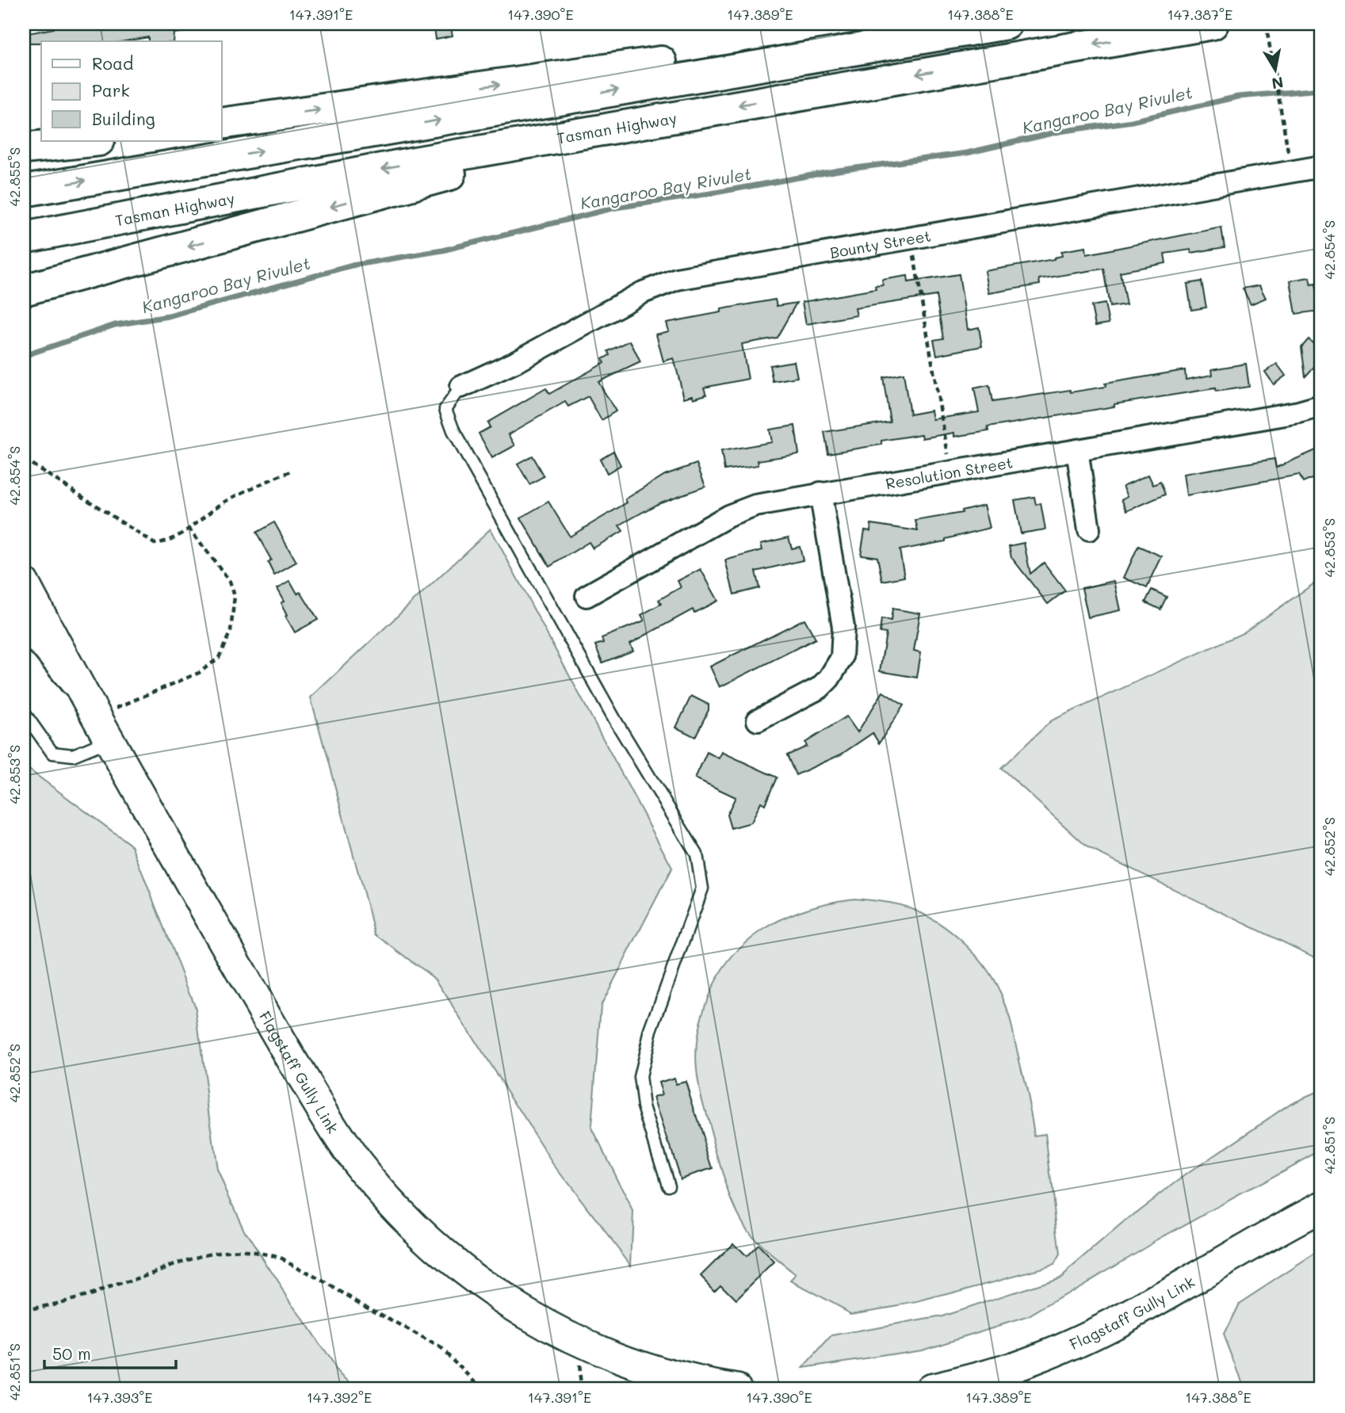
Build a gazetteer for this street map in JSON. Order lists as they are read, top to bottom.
{
  "streets": {
    "highway": ["Tasman Highway"],
    "street": ["Bounty Street", "Resolution Street", "Flagstaff Gully Link"]
  },
  "water": ["Kangaroo Bay Rivulet"],
  "legend": ["Road", "Park", "Building"],
  "scale_bar": "50 m",
  "north": "bottom",
  "coordinates": [
    "147.391°E",
    "147.390°E",
    "147.389°E",
    "147.388°E",
    "147.387°E",
    "42.855°S",
    "42.854°S",
    "42.853°S",
    "42.852°S",
    "42.851°S",
    "147.393°E",
    "147.392°E"
  ]
}
